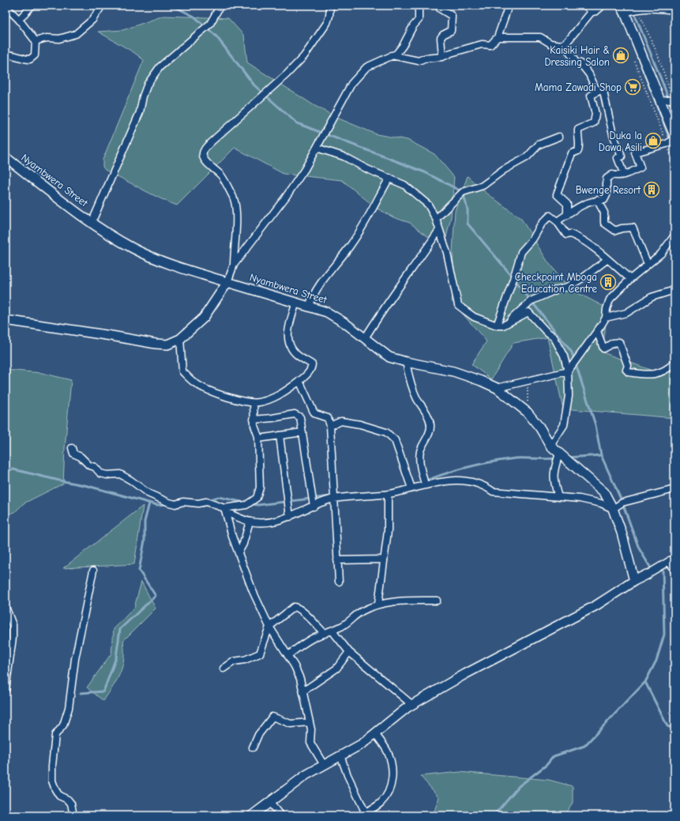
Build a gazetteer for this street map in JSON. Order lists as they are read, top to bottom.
{
  "streets": {
    "street": ["Nyambwera Street"]
  },
  "places": {
    "shop": ["Kaisiki Hair & Dressing Salon", "Duka la Dawa Asili"],
    "supermarket": ["Mama Zawadi Shop"],
    "building": ["Bwenge Resort", "Checkpoint Mboga Education Centre"]
  }
}
